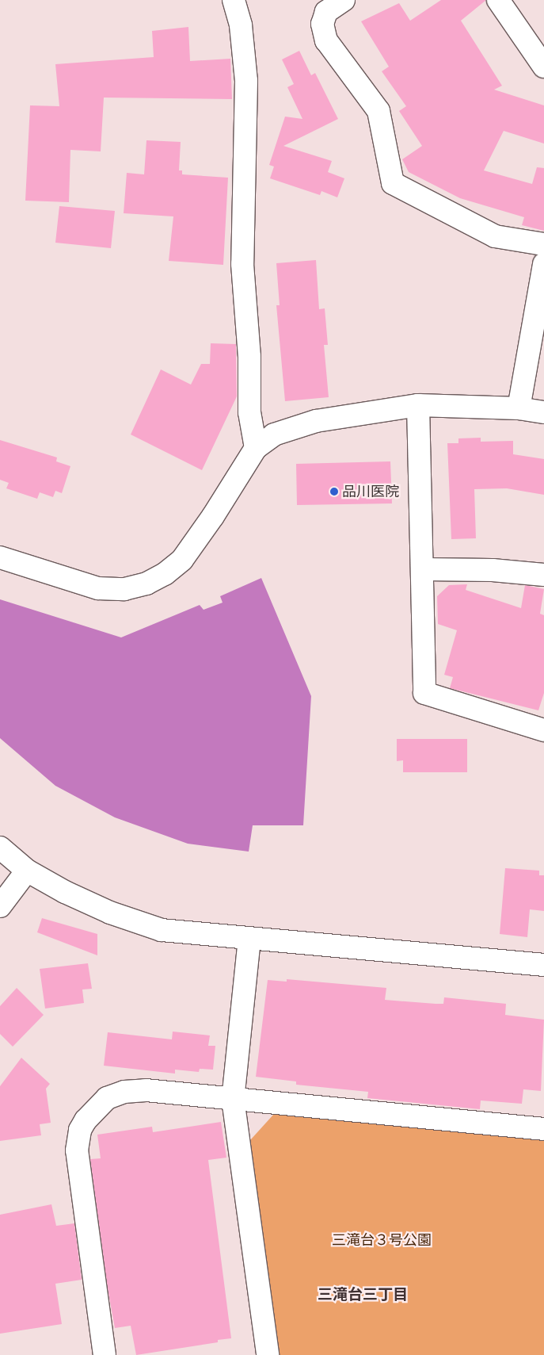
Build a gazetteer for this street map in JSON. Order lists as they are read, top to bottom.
{
  "districts": ["三滝台三丁目"],
  "parks": ["三滝台３号公園"],
  "places": ["品川医院"]
}
